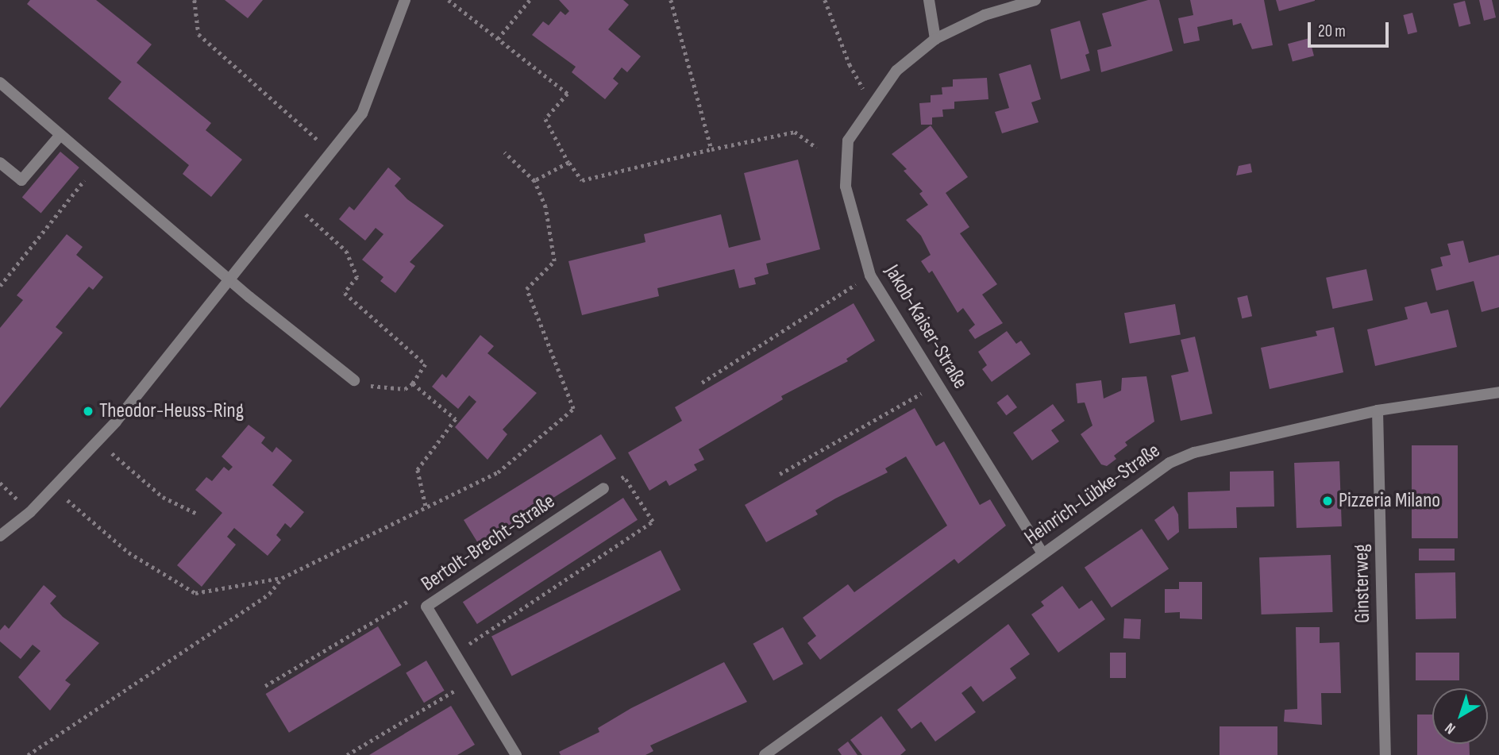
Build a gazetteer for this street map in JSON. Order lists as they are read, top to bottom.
{
  "streets": {
    "street": [
      "Jakob-Kaiser-Straße",
      "Heinrich-Lübke-Straße",
      "Bertolt-Brecht-Straße",
      "Ginsterweg"
    ]
  },
  "crossings": [
    ["Jakob-Kaiser-Straße", "Heinrich-Lübke-Straße"],
    ["Heinrich-Lübke-Straße", "Ginsterweg"]
  ],
  "places": ["Theodor-Heuss-Ring", "Pizzeria Milano"],
  "scale_bar": "20 m",
  "north": "bottom left"
}
